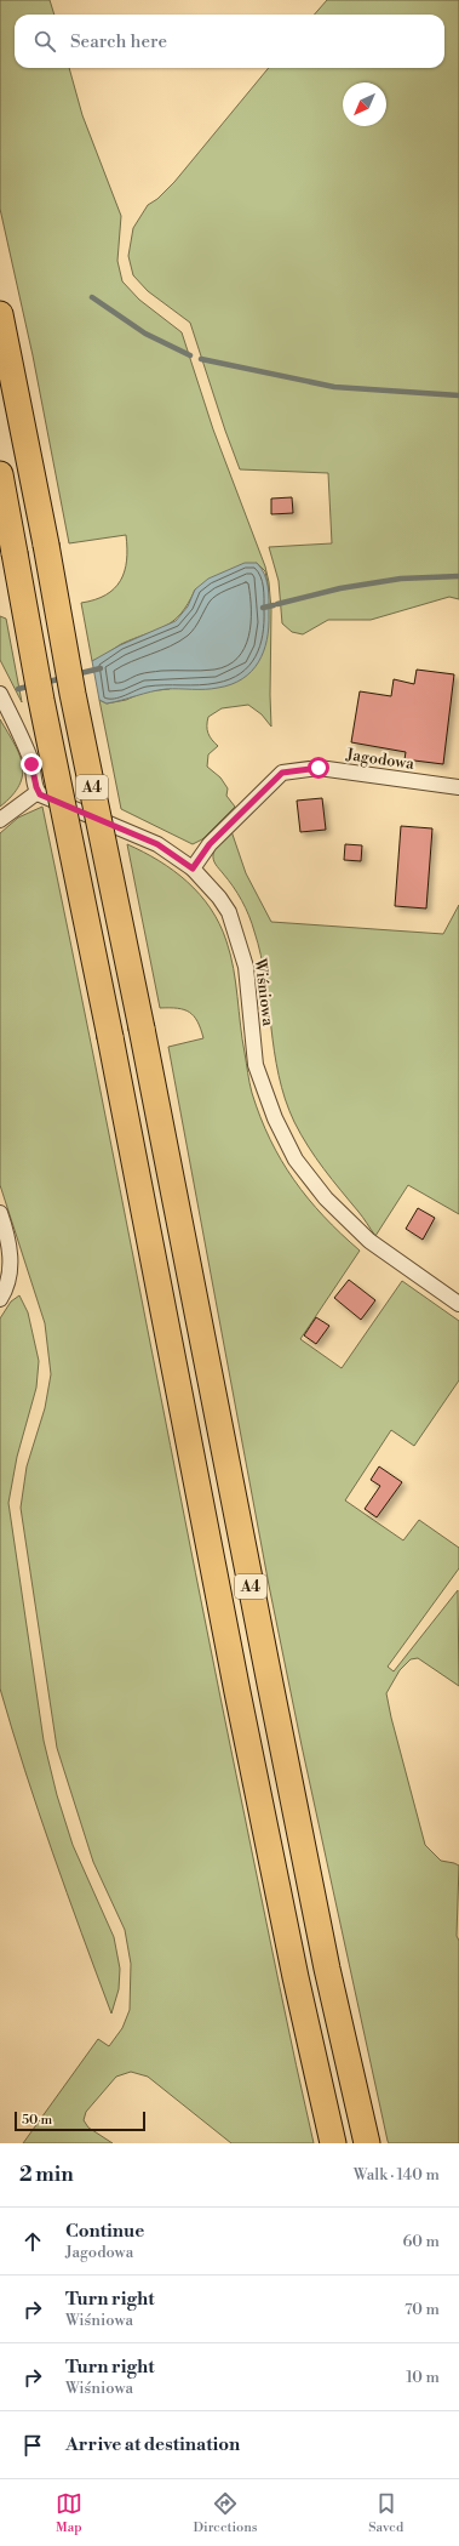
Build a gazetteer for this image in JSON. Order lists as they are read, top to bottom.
{
  "streets": {
    "highway": ["A4"],
    "street": ["Jagodowa", "Wiśniowa"]
  },
  "crossings": [
    ["Jagodowa", "Wiśniowa"]
  ],
  "scale_bar": "50 m",
  "north": "bottom left",
  "page": {
    "search": "Search here",
    "scale": "50 m",
    "heading": ["2 min", "Walk · 140 m"],
    "list": [
      ["Continue", "Jagodowa", "60 m"],
      ["Turn right", "Wiśniowa", "70 m"],
      ["Turn right", "Wiśniowa", "10 m"],
      "Arrive at destination"
    ],
    "nav": ["Map", "Directions", "Saved"]
  }
}
